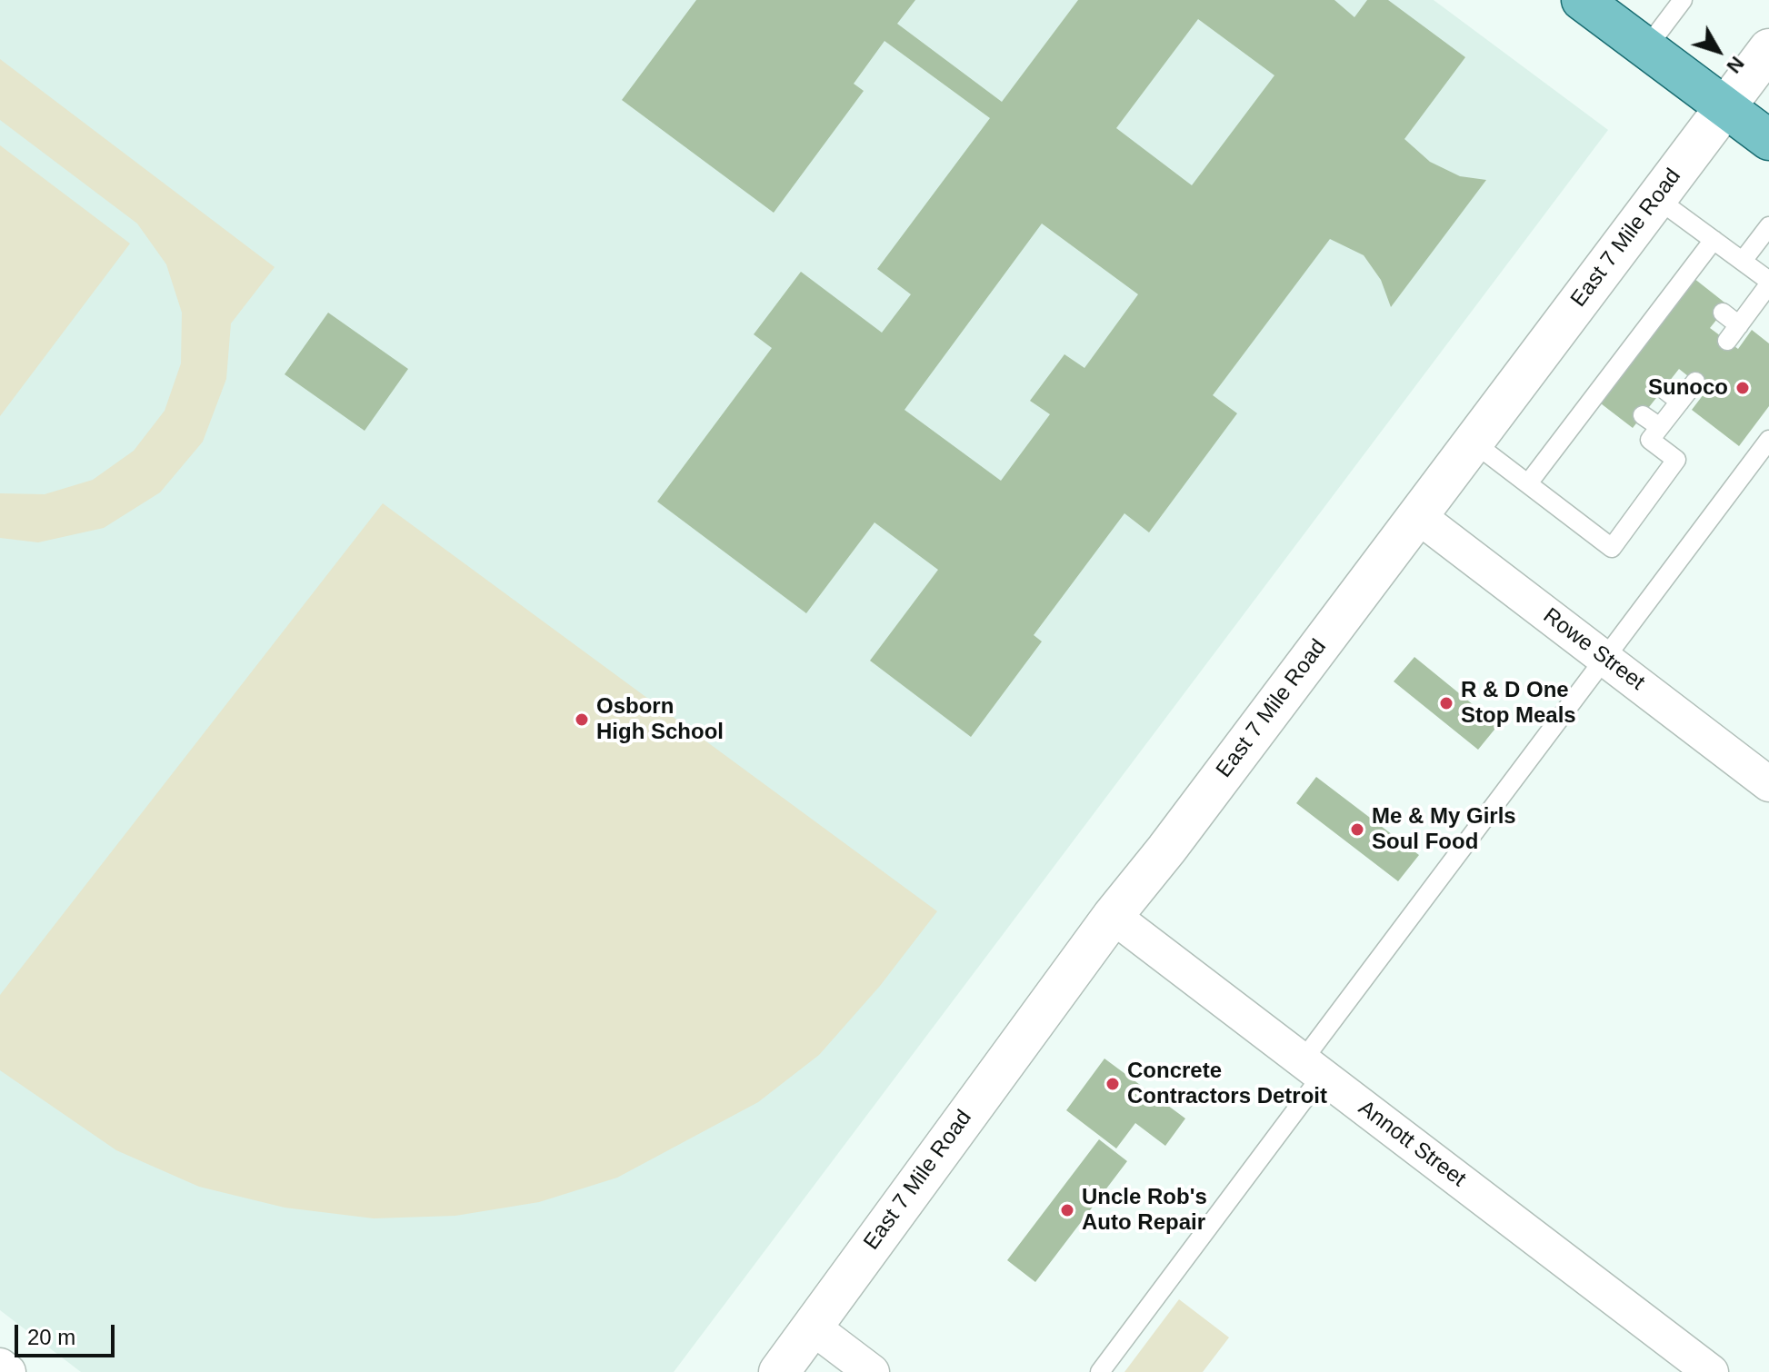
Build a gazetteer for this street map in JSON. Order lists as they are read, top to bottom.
{
  "streets": {
    "street": ["East 7 Mile Road", "Rowe Street", "Annott Street"]
  },
  "crossings": [
    ["East 7 Mile Road", "Rowe Street"],
    ["East 7 Mile Road", "Annott Street"]
  ],
  "places": [
    "Sunoco",
    "R & D One Stop Meals",
    "Osborn High School",
    "Me & My Girls Soul Food",
    "Concrete Contractors Detroit",
    "Uncle Rob's Auto Repair"
  ],
  "scale_bar": "20 m",
  "north": "bottom right"
}
